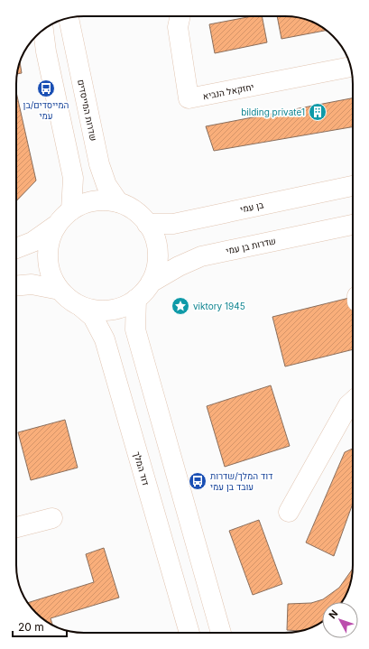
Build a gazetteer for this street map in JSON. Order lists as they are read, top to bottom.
{
  "streets": {
    "street": [
      "יחזקאל הנביא",
      "שדרות המייסדים",
      "בן עמי",
      "שדרות בן עמי",
      "דוד המלך"
    ]
  },
  "crossings": [
    ["שדרות המייסדים", "בן עמי"],
    ["שדרות המייסדים", "שדרות בן עמי"],
    ["שדרות המייסדים", "דוד המלך"],
    ["בן עמי", "שדרות בן עמי"],
    ["בן עמי", "דוד המלך"],
    ["שדרות בן עמי", "דוד המלך"]
  ],
  "places": {
    "bus stop": ["המייסדים/בן עמי", "דוד המלך/שדרות עובד בן עמי"],
    "building": ["bilding private1"],
    "place": ["viktory 1945"]
  },
  "scale_bar": "20 m",
  "north": "top left"
}
